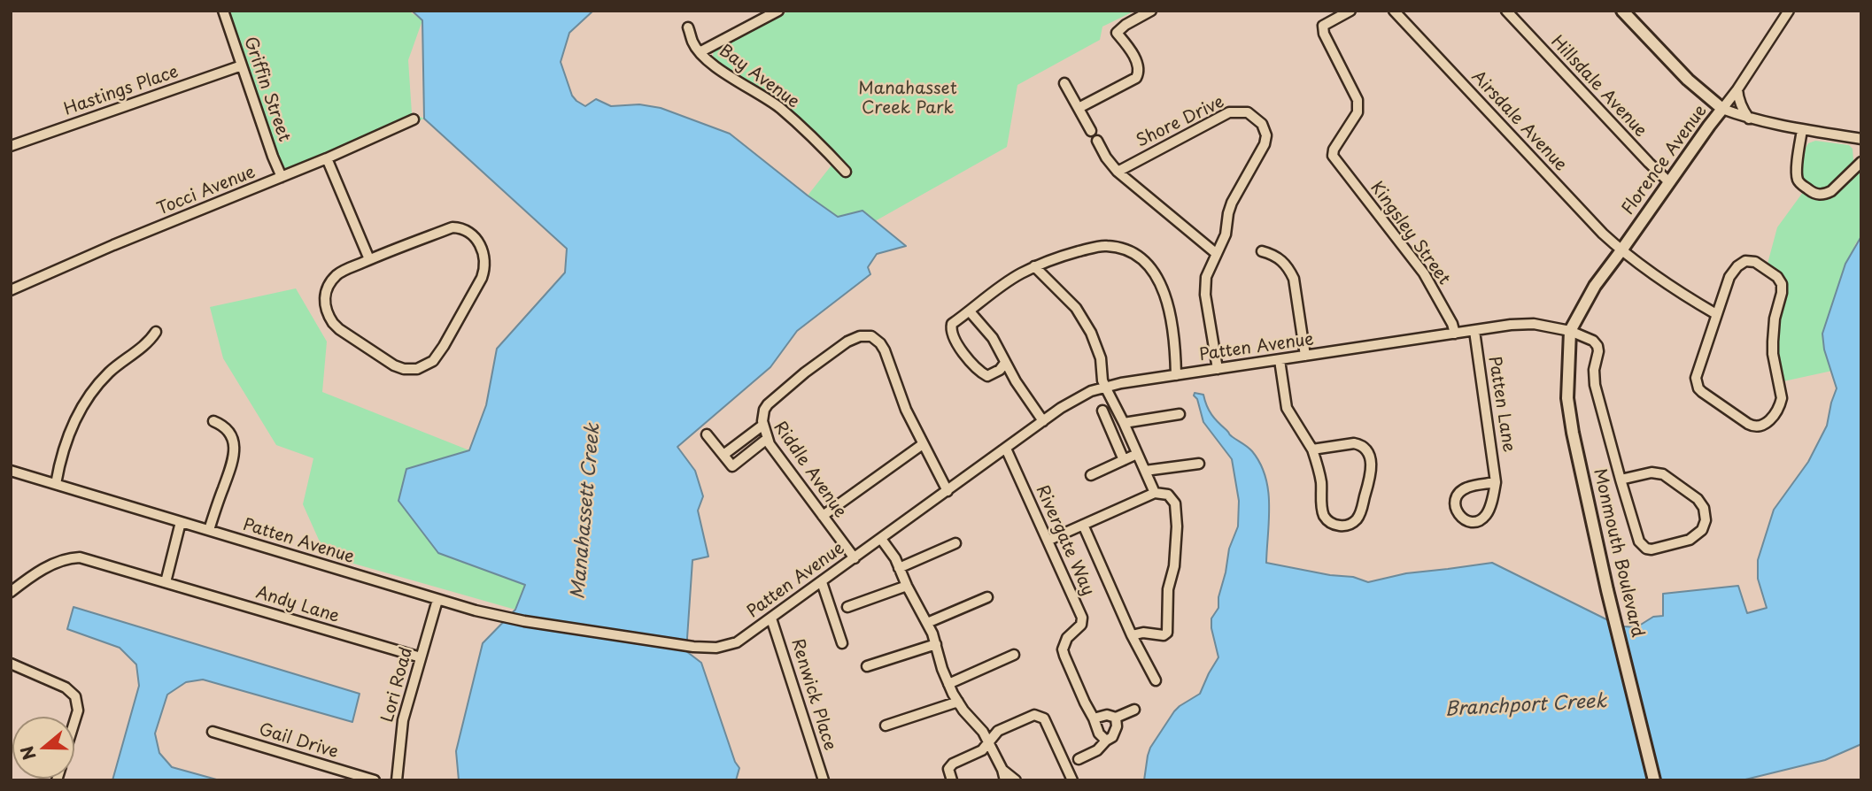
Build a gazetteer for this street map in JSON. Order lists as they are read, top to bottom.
{
  "streets": {
    "main road": ["Florence Avenue", "Monmouth Boulevard"],
    "street": [
      "Bay Avenue",
      "Hillsdale Avenue",
      "Griffin Street",
      "Hastings Place",
      "Airsdale Avenue",
      "Shore Drive",
      "Tocci Avenue",
      "Kingsley Street",
      "Patten Avenue",
      "Patten Lane",
      "Riddle Avenue",
      "Rivergate Way",
      "Andy Lane",
      "Lori Road",
      "Renwick Place",
      "Gail Drive"
    ]
  },
  "crossings": [
    ["Hillsdale Avenue", "Florence Avenue"],
    ["Griffin Street", "Hastings Place"],
    ["Griffin Street", "Tocci Avenue"],
    ["Airsdale Avenue", "Florence Avenue"],
    ["Shore Drive", "Patten Avenue"],
    ["Florence Avenue", "Patten Avenue"],
    ["Florence Avenue", "Monmouth Boulevard"],
    ["Kingsley Street", "Patten Avenue"],
    ["Patten Avenue", "Patten Lane"],
    ["Patten Avenue", "Riddle Avenue"],
    ["Patten Avenue", "Rivergate Way"],
    ["Patten Avenue", "Monmouth Boulevard"],
    ["Patten Avenue", "Lori Road"],
    ["Patten Avenue", "Renwick Place"],
    ["Andy Lane", "Lori Road"]
  ],
  "water": ["Manahassett Creek", "Branchport Creek"],
  "parks": ["Manahasset Creek Park"],
  "north": "left"
}
